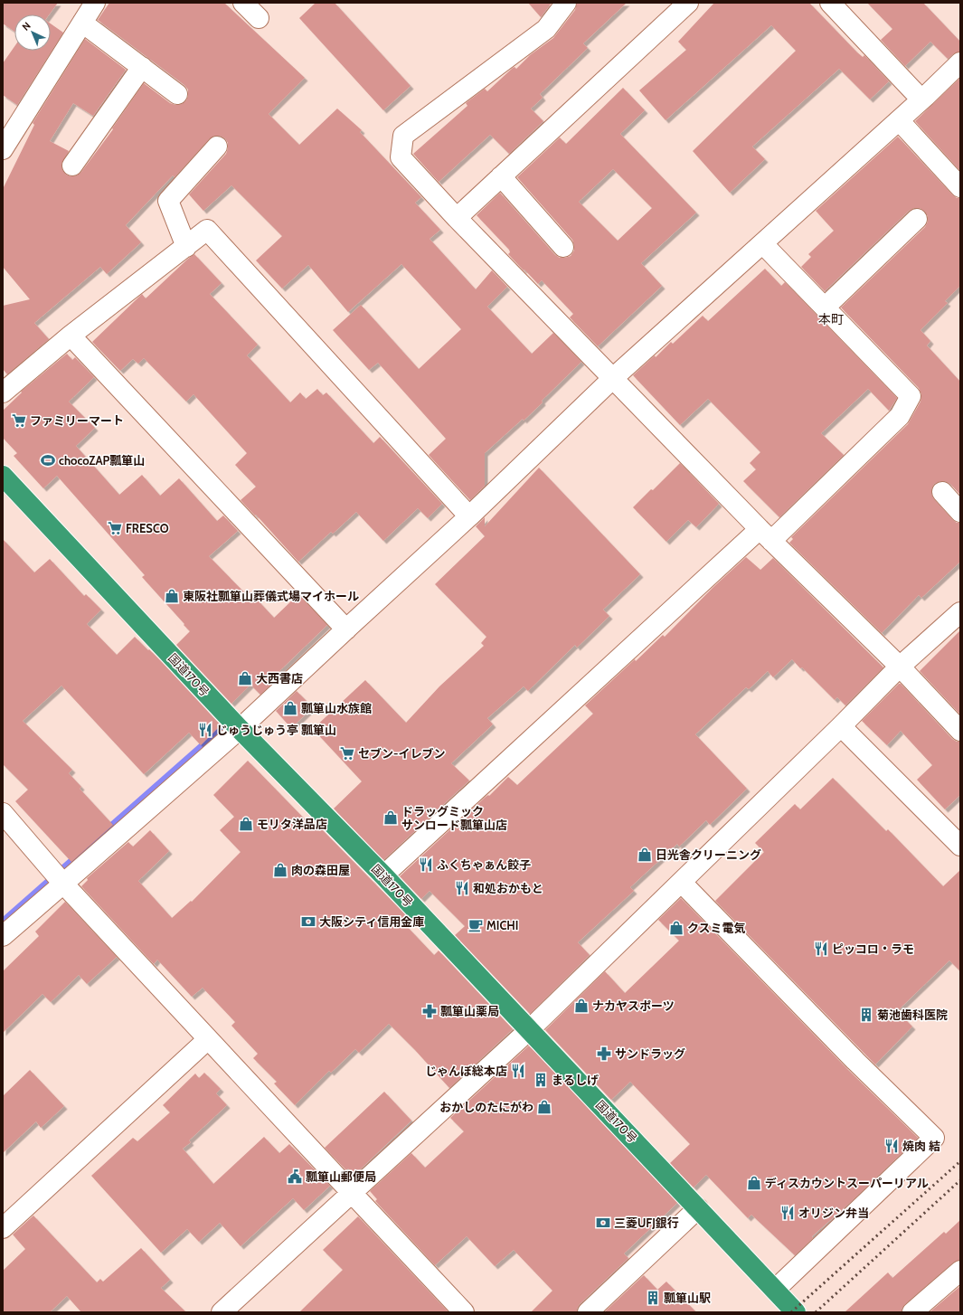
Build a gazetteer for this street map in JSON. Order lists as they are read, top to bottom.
{
  "streets": {
    "highway": ["国道170号"]
  },
  "districts": ["本町"],
  "places": {
    "supermarket": ["ファミリーマート", "FRESCO", "セブン-イレブン"],
    "sports": ["chocoZAP瓢箪山"],
    "shop": [
      "東阪社瓢箪山葬儀式場マイホール",
      "大西書店",
      "瓢箪山水族館",
      "ドラッグミック サンロード瓢箪山店",
      "モリタ洋品店",
      "日光舎クリーニング",
      "肉の森田屋",
      "クスミ電気",
      "ナカヤスポーツ",
      "おかしのたにがわ",
      "ディスカウントスーパーリアル"
    ],
    "restaurant": [
      "じゅうじゅう亭 瓢箪山",
      "ふくちゃぁん餃子",
      "和処おかもと",
      "ピッコロ・ラモ",
      "じゃんぼ総本店",
      "焼肉 結",
      "オリジン弁当"
    ],
    "bank": ["大阪シティ信用金庫", "三菱UFJ銀行"],
    "cafe": ["MICHI"],
    "pharmacy": ["瓢箪山薬局", "サンドラッグ"],
    "building": ["菊池歯科医院", "まるしげ", "瓢箪山駅"],
    "public building": ["瓢箪山郵便局"]
  },
  "north": "top left"
}
